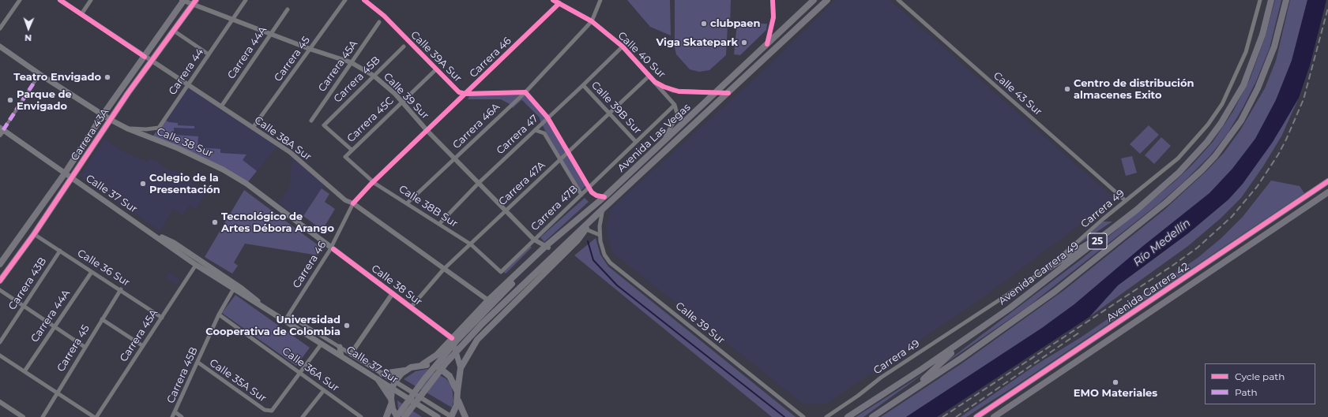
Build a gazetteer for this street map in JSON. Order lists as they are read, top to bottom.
{
  "streets": {
    "highway": ["25", "Avenida Carrera 49", "Avenida Carrera 42"],
    "main road": [
      "Carrera 43A",
      "Avenida Las Vegas",
      "Calle 38 Sur",
      "Calle 37 Sur"
    ],
    "street": [
      "Carrera 44A",
      "Calle 40 Sur",
      "Calle 39A Sur",
      "Carrera 46",
      "Carrera 45",
      "Carrera 45A",
      "Carrera 44",
      "Carrera 45B",
      "Calle 43 Sur",
      "Calle 39 Sur",
      "Calle 39B Sur",
      "Carrera 45C",
      "Carrera 46A",
      "Carrera 47",
      "Calle 38A Sur",
      "Carrera 47A",
      "Calle 38B Sur",
      "Carrera 47B",
      "Carrera 49",
      "Calle 36 Sur",
      "Carrera 43B",
      "Calle 36A Sur",
      "Calle 35A Sur"
    ]
  },
  "crossings": [
    ["Carrera 44A", "Calle 39 Sur"],
    ["Carrera 44A", "Calle 38A Sur"],
    ["Carrera 44A", "Calle 36 Sur"],
    ["Calle 40 Sur", "Carrera 46"],
    ["Calle 40 Sur", "Carrera 46A"],
    ["Calle 40 Sur", "Carrera 47"],
    ["Calle 40 Sur", "Avenida Las Vegas"],
    ["Calle 40 Sur", "Carrera 47A"],
    ["Calle 40 Sur", "Carrera 47B"],
    ["Calle 39A Sur", "Carrera 46"],
    ["Calle 39A Sur", "Carrera 45C"],
    ["Calle 39A Sur", "Carrera 46A"],
    ["Carrera 46", "Calle 39 Sur"],
    ["Carrera 46", "Calle 38A Sur"],
    ["Carrera 46", "Calle 38 Sur"],
    ["Carrera 46", "Calle 37 Sur"],
    ["Carrera 46", "Calle 38B Sur"],
    ["Carrera 45", "Calle 39 Sur"],
    ["Carrera 45", "Calle 38A Sur"],
    ["Carrera 45", "Calle 36 Sur"],
    ["Carrera 45A", "Calle 39 Sur"],
    ["Carrera 45A", "Calle 37 Sur"],
    ["Carrera 45A", "Calle 36 Sur"],
    ["Carrera 44", "Calle 39 Sur"],
    ["Carrera 44", "Calle 38A Sur"],
    ["Carrera 44", "Calle 38 Sur"],
    ["Carrera 45B", "Calle 39 Sur"],
    ["Carrera 45B", "Carrera 45C"],
    ["Carrera 45B", "Calle 37 Sur"],
    ["Carrera 45B", "Calle 36A Sur"],
    ["Carrera 45B", "Calle 35A Sur"],
    ["Calle 43 Sur", "Carrera 49"],
    ["Calle 39 Sur", "Carrera 45C"],
    ["Calle 39 Sur", "Carrera 46A"],
    ["Calle 39 Sur", "Carrera 43A"],
    ["Calle 39 Sur", "Carrera 47"],
    ["Calle 39 Sur", "Avenida Las Vegas"],
    ["Calle 39 Sur", "Carrera 47A"],
    ["Calle 39 Sur", "Carrera 47B"],
    ["Calle 39B Sur", "Carrera 47"],
    ["Calle 39B Sur", "Carrera 47A"],
    ["Calle 39B Sur", "Carrera 47B"],
    ["Carrera 45C", "Calle 38B Sur"],
    ["Carrera 46A", "Calle 38B Sur"],
    ["Carrera 43A", "Calle 38A Sur"],
    ["Carrera 43A", "Calle 38 Sur"],
    ["Carrera 43A", "Calle 37 Sur"],
    ["Carrera 43A", "Calle 36 Sur"],
    ["Carrera 47", "Calle 38B Sur"],
    ["Avenida Las Vegas", "Calle 38A Sur"],
    ["Avenida Las Vegas", "Calle 38 Sur"],
    ["Calle 38A Sur", "Carrera 47A"],
    ["Calle 38 Sur", "Carrera 47A"],
    ["Carrera 47A", "Calle 38B Sur"],
    ["Calle 38B Sur", "Carrera 47B"],
    ["Calle 36 Sur", "Carrera 43B"],
    ["Calle 36A Sur", "Calle 35A Sur"]
  ],
  "water": ["Río Medellín"],
  "places": [
    "clubpaen",
    "Viga Skatepark",
    "Teatro Envigado",
    "Centro de distribución almacenes Exito",
    "Parque de Envigado",
    "Colegio de la Presentación",
    "Tecnológico de Artes Débora Arango",
    "Universidad Cooperativa de Colombia",
    "EMO Materiales"
  ],
  "legend": ["Cycle path", "Path"],
  "north": "bottom"
}
